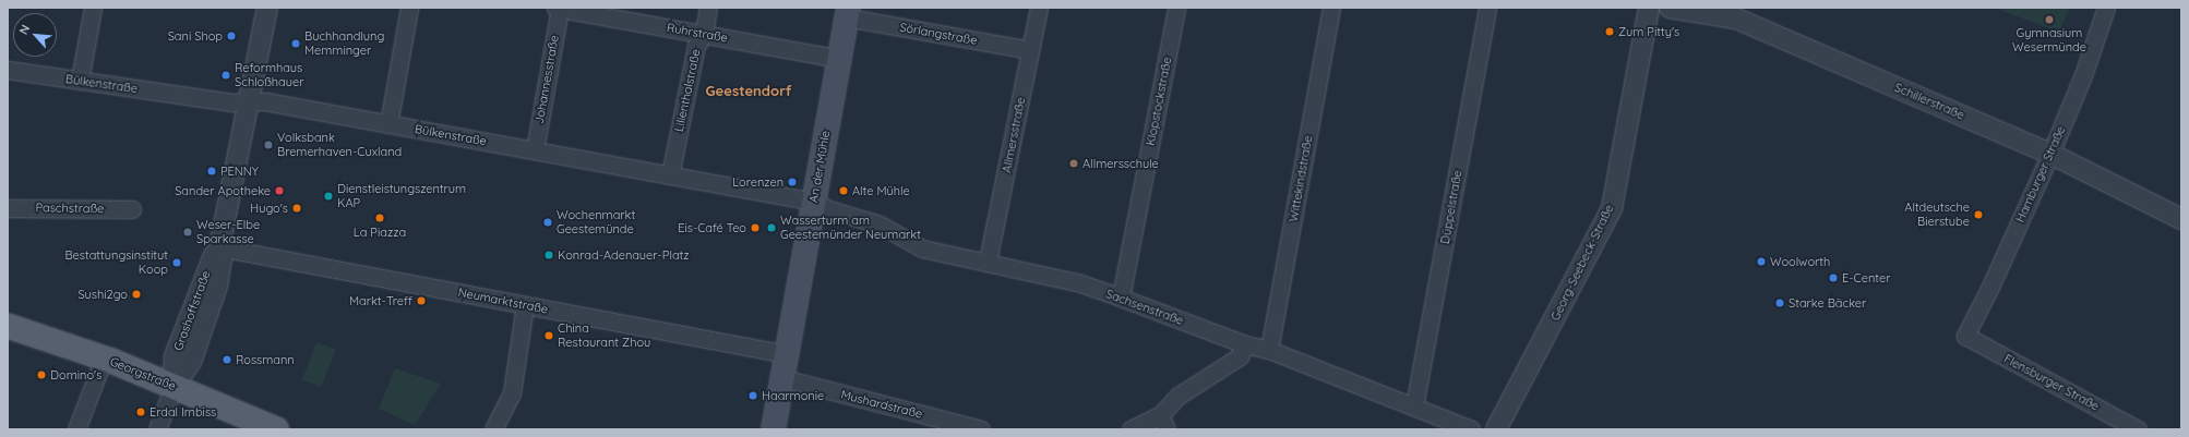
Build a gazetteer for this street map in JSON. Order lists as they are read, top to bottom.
{
  "streets": {
    "main road": ["An der Mühle", "Georgstraße"],
    "street": [
      "Ruhrstraße",
      "Sörlangstraße",
      "Johannesstraße",
      "Bülkenstraße",
      "Lilienthalstraße",
      "Klopstockstraße",
      "Schillerstraße",
      "Allmersstraße",
      "Hamburger Straße",
      "Wittekindstraße",
      "Düppelstraße",
      "Paschstraße",
      "Georg-Seebeck-Straße",
      "Neumarktstraße",
      "Sachsenstraße",
      "Grashoffstraße",
      "Flensburger Straße",
      "Mushardstraße"
    ]
  },
  "crossings": [
    ["Ruhrstraße", "Johannesstraße"],
    ["Ruhrstraße", "Lilienthalstraße"],
    ["Ruhrstraße", "An der Mühle"],
    ["Sörlangstraße", "Allmersstraße"],
    ["Sörlangstraße", "An der Mühle"],
    ["Johannesstraße", "Bülkenstraße"],
    ["Bülkenstraße", "Lilienthalstraße"],
    ["Bülkenstraße", "An der Mühle"],
    ["Bülkenstraße", "Sachsenstraße"],
    ["Bülkenstraße", "Grashoffstraße"],
    ["Klopstockstraße", "Sachsenstraße"],
    ["Schillerstraße", "Hamburger Straße"],
    ["Allmersstraße", "Sachsenstraße"],
    ["An der Mühle", "Neumarktstraße"],
    ["An der Mühle", "Sachsenstraße"],
    ["An der Mühle", "Mushardstraße"],
    ["Hamburger Straße", "Flensburger Straße"],
    ["Wittekindstraße", "Sachsenstraße"],
    ["Düppelstraße", "Sachsenstraße"],
    ["Neumarktstraße", "Grashoffstraße"],
    ["Grashoffstraße", "Georgstraße"]
  ],
  "districts": ["Geestendorf"],
  "places": [
    "Gymnasium Wesermünde",
    "Zum Pitty's",
    "Sani Shop",
    "Buchhandlung Memminger",
    "Reformhaus Schloßhauer",
    "Volksbank Bremerhaven-Cuxland",
    "Allmersschule",
    "PENNY",
    "Lorenzen",
    "Sander Apotheke",
    "Alte Mühle",
    "Dienstleistungszentrum KAP",
    "Hugo's",
    "Altdeutsche Bierstube",
    "La Piazza",
    "Wochenmarkt Geestemünde",
    "Eis-Café Teo",
    "Wasserturm am Geestemünder Neumarkt",
    "Weser-Elbe Sparkasse",
    "Konrad-Adenauer-Platz",
    "Woolworth",
    "Bestattungsinstitut Koop",
    "E-Center",
    "Sushi2go",
    "Markt-Treff",
    "Starke Bäcker",
    "China Restaurant Zhou",
    "Rossmann",
    "Domino's",
    "Haarmonie",
    "Erdal Imbiss"
  ],
  "north": "top left"
}
